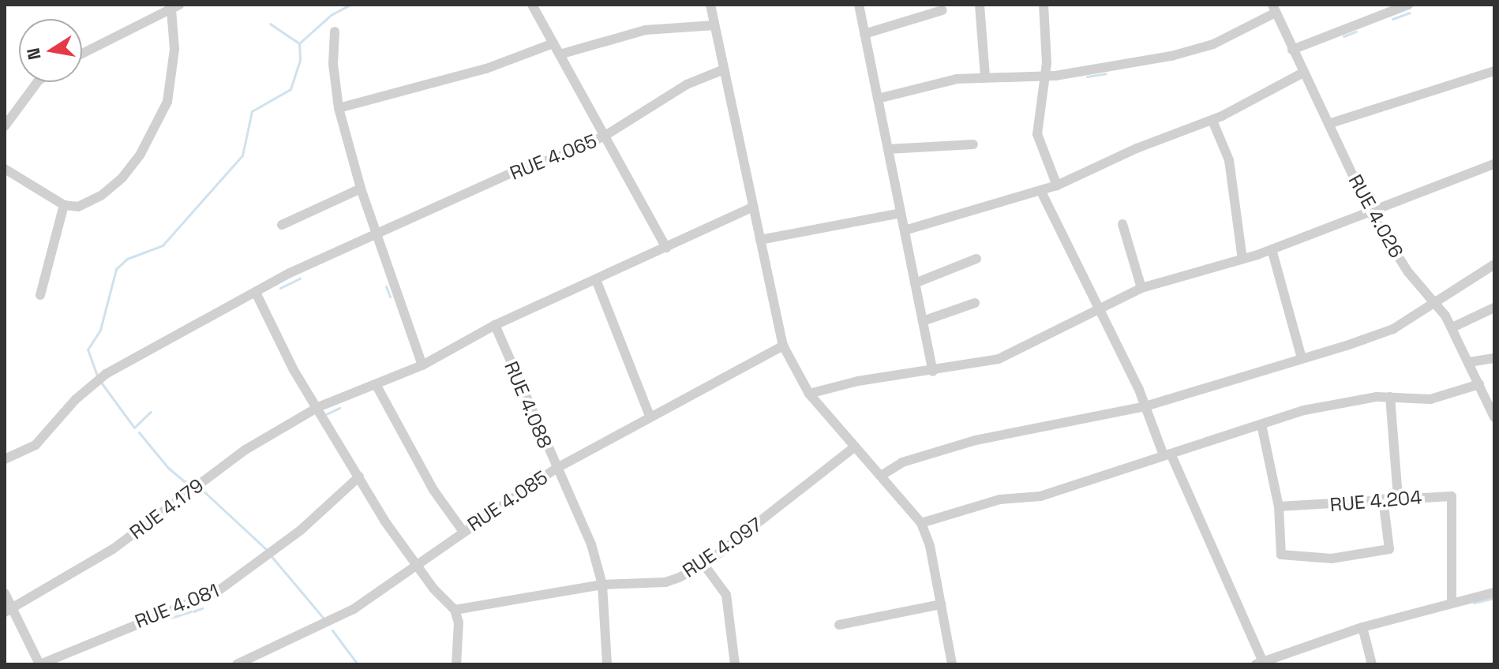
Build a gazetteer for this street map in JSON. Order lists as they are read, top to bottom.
{
  "streets": {
    "street": [
      "RUE 4.065",
      "RUE 4.026",
      "RUE 4.088",
      "RUE 4.085",
      "RUE 4.204",
      "RUE 4.179",
      "RUE 4.097",
      "RUE 4.081"
    ]
  },
  "crossings": [
    ["RUE 4.088", "RUE 4.085"],
    ["RUE 4.088", "RUE 4.179"],
    ["RUE 4.088", "RUE 4.097"]
  ],
  "north": "left"
}
